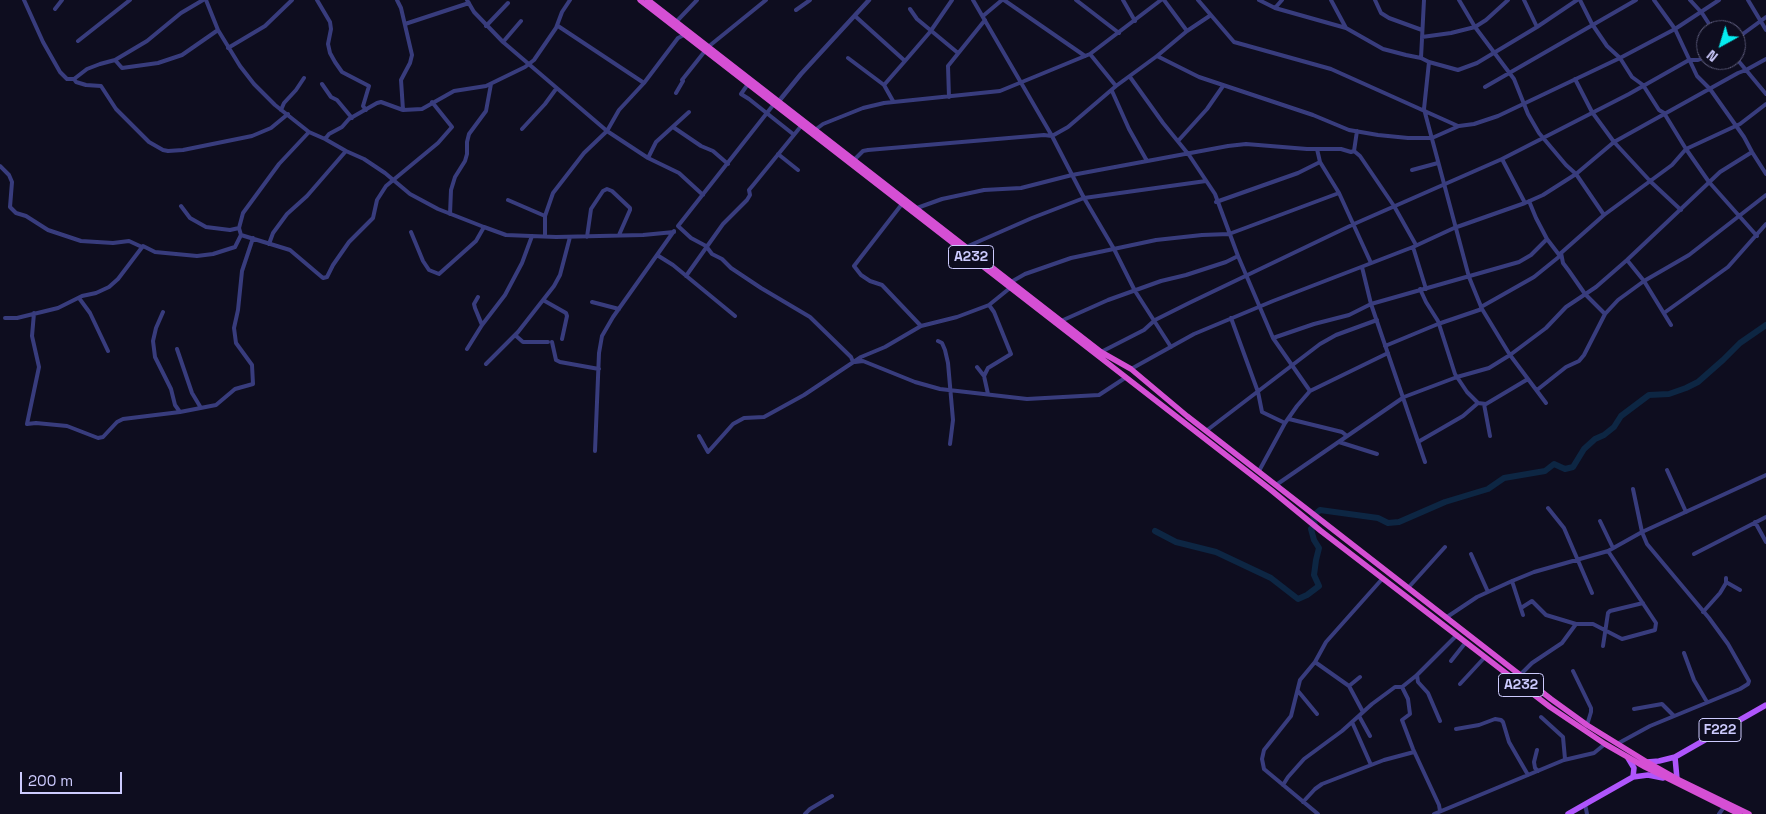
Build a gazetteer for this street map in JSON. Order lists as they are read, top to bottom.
{
  "streets": {
    "highway": ["A232"],
    "main road": ["F222"]
  },
  "crossings": [
    ["A232", "F222"]
  ],
  "scale_bar": "200 m",
  "north": "bottom left"
}
